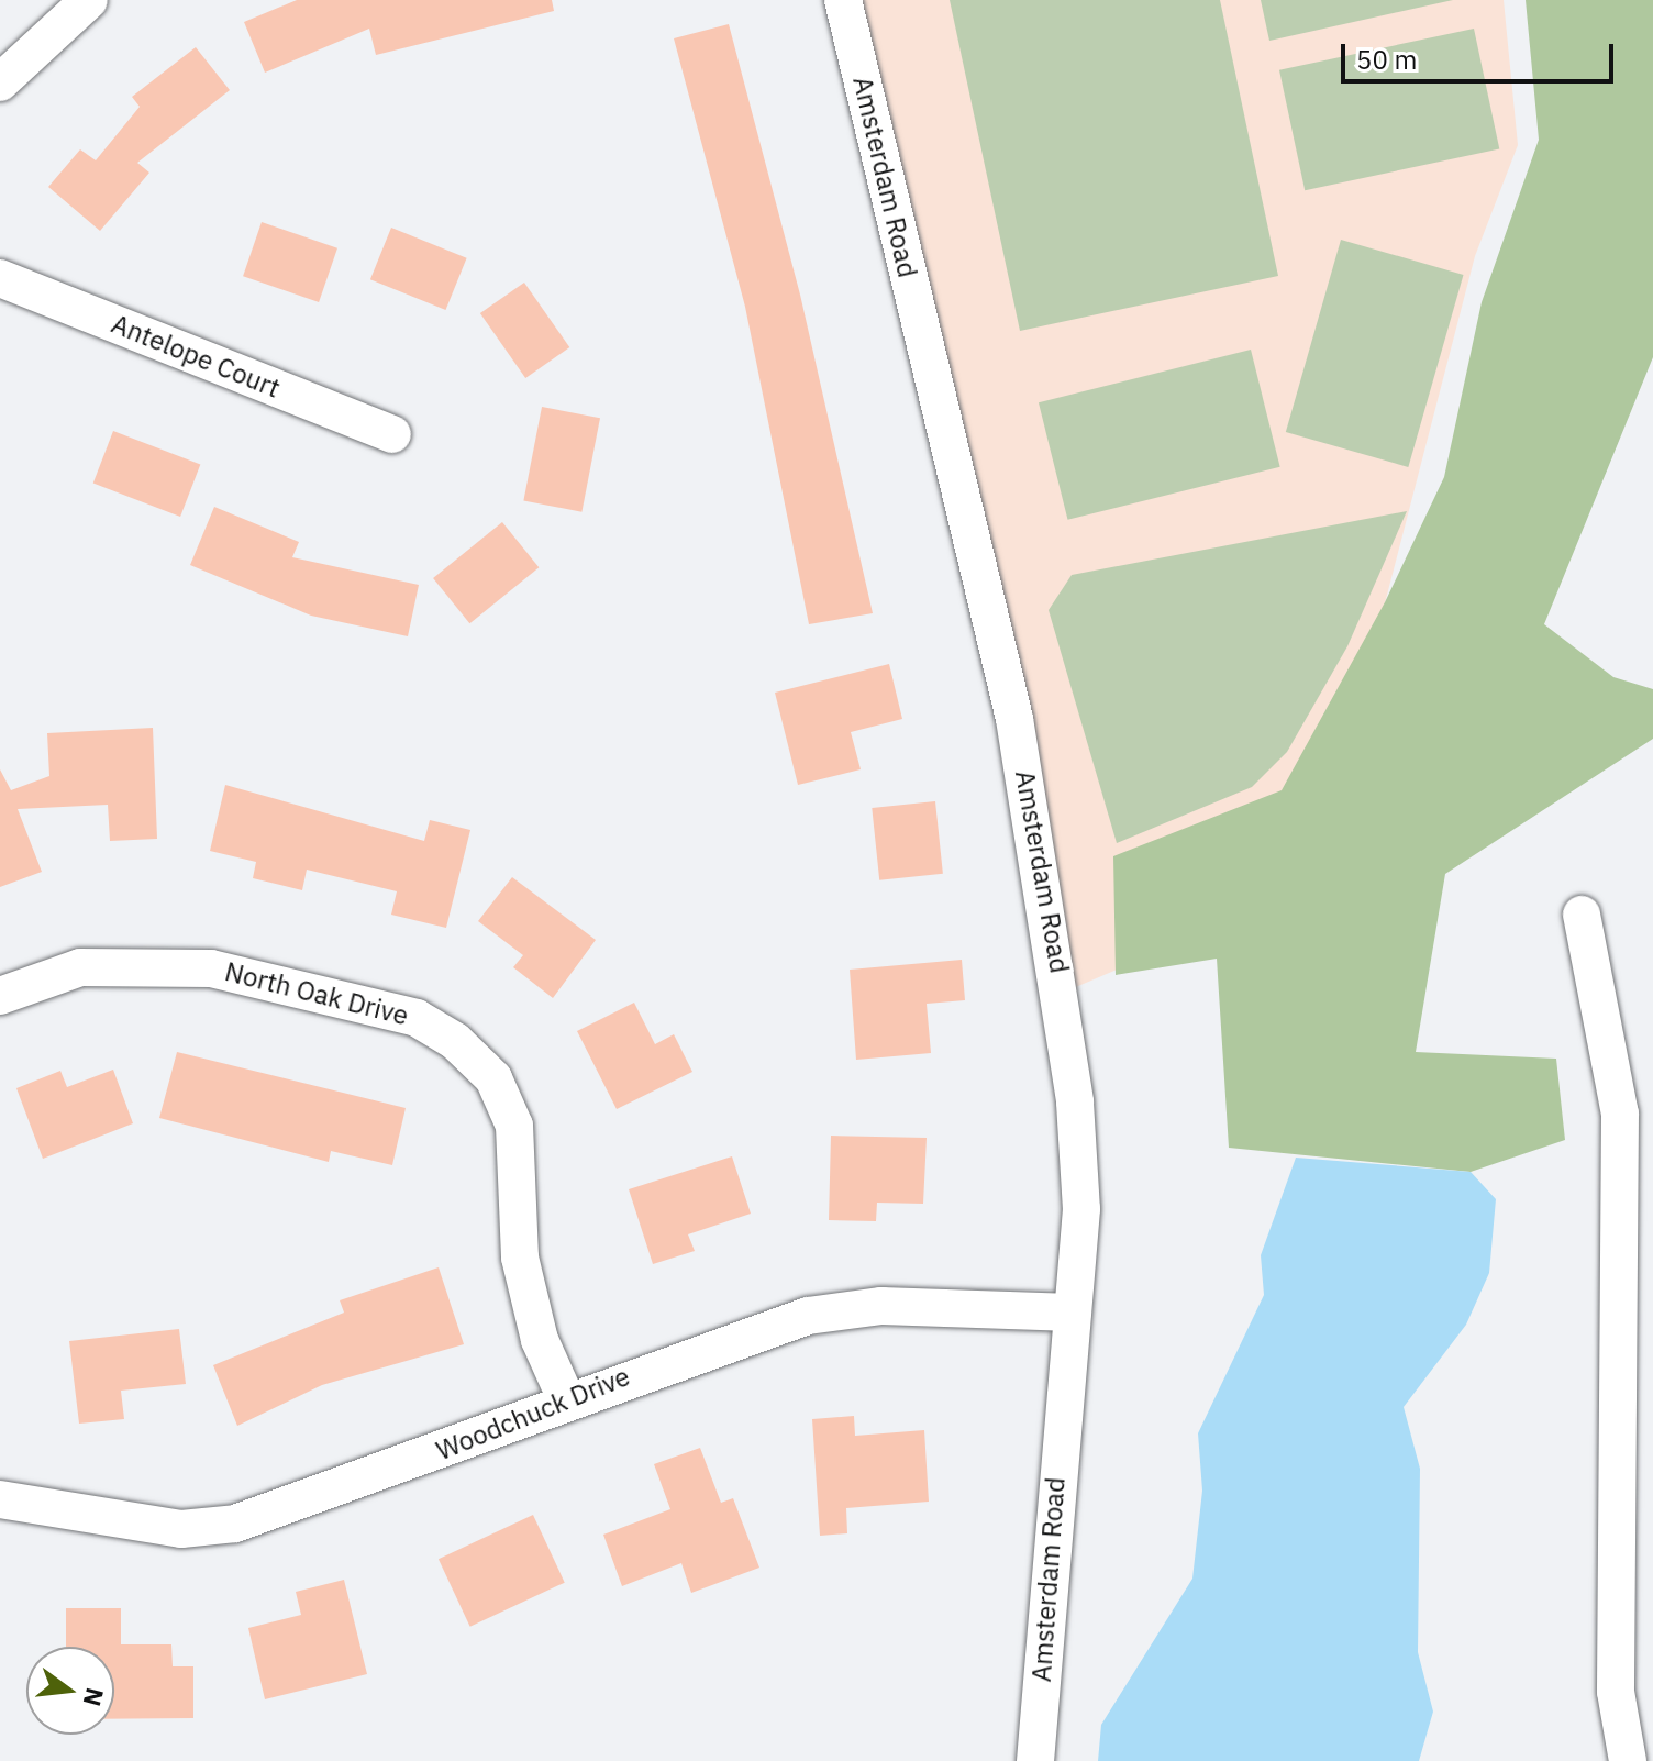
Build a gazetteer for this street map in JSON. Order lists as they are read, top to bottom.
{
  "streets": {
    "street": [
      "Amsterdam Road",
      "Antelope Court",
      "North Oak Drive",
      "Woodchuck Drive"
    ]
  },
  "crossings": [
    ["Amsterdam Road", "Woodchuck Drive"],
    ["North Oak Drive", "Woodchuck Drive"]
  ],
  "scale_bar": "50 m",
  "north": "right"
}
